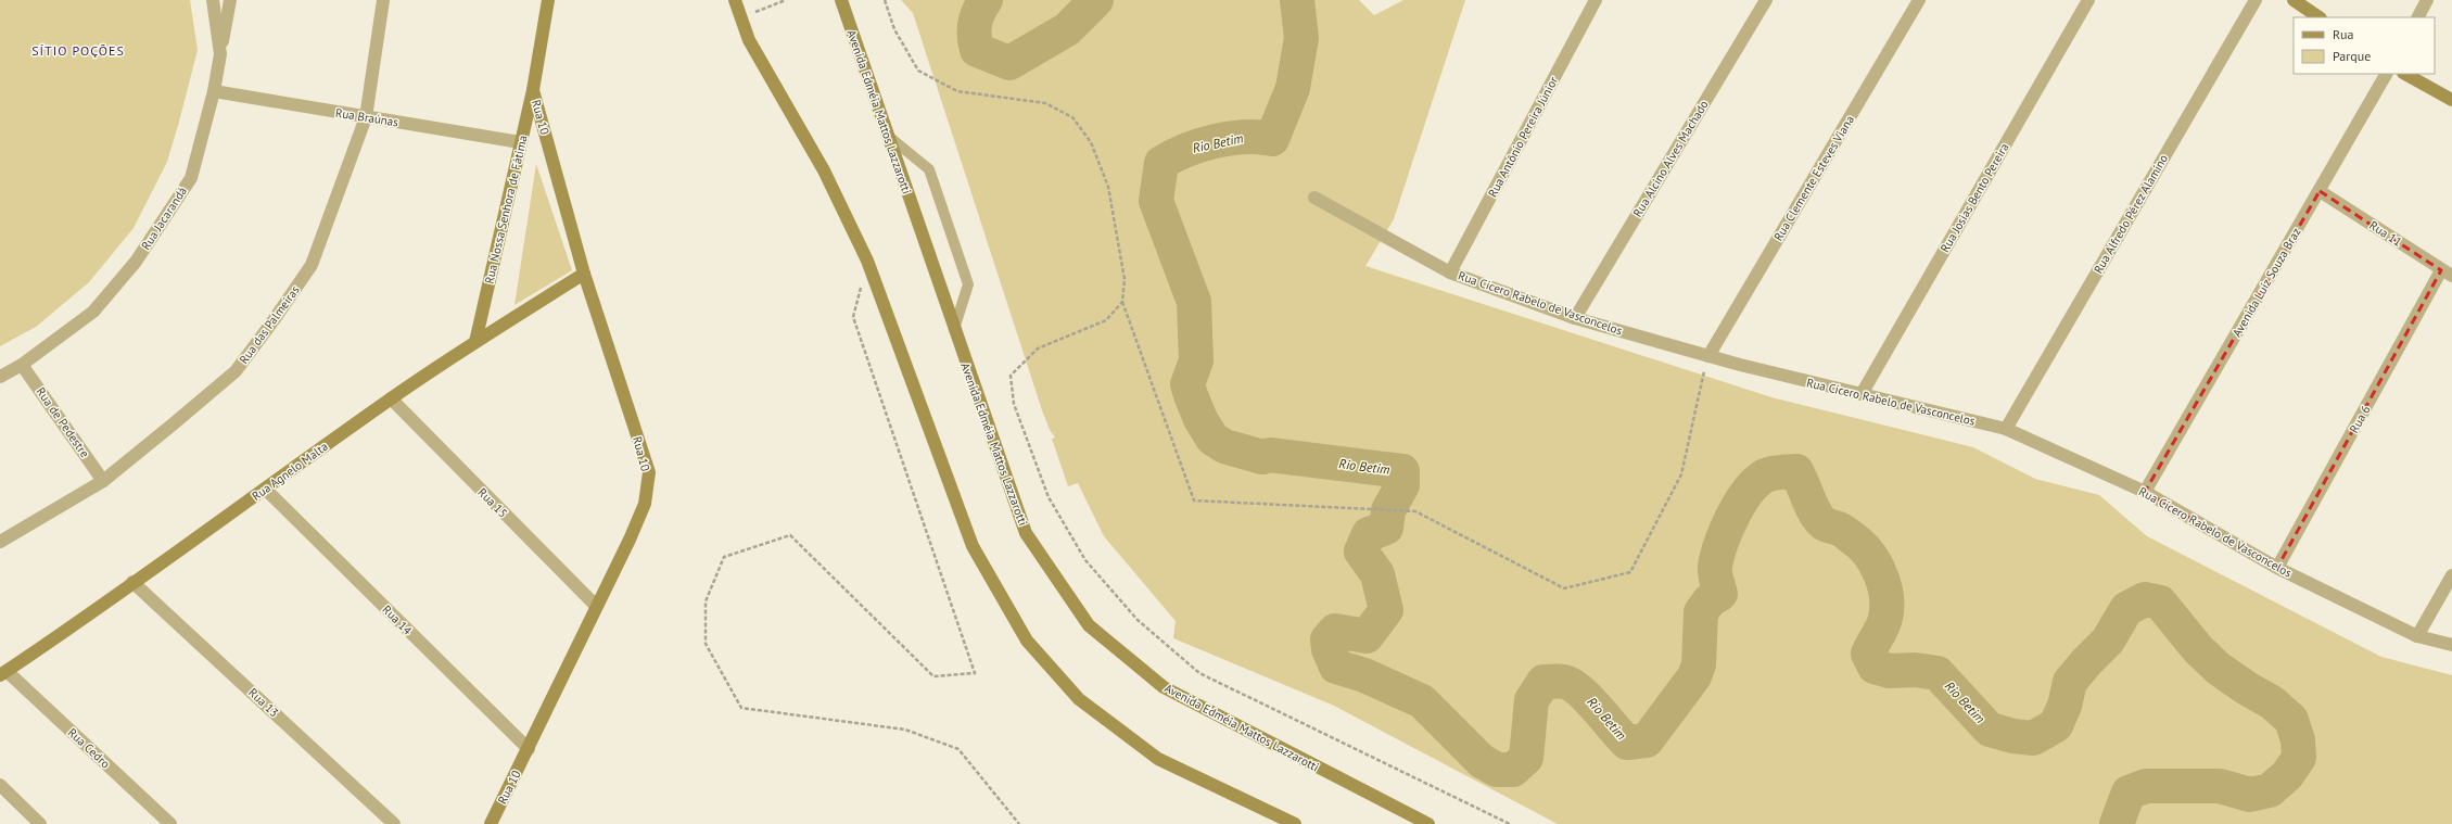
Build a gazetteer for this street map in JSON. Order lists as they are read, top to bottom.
{
  "streets": {
    "main road": [
      "Avenida Edméia Mattos Lazzarotti",
      "Rua 10",
      "Rua Nossa Senhora de Fátima",
      "Rua Agnelo Malta"
    ],
    "street": [
      "Rua Braúnas",
      "Rua Antônio Pereira Júnior",
      "Rua Alcino Alves Machado",
      "Rua Clemente Esteves Viana",
      "Rua Josias Bento Pereira",
      "Rua Alfredo Pérez Alamino",
      "Rua Jacarandá",
      "Rua 11",
      "Avenida Luíz Souza Braz",
      "Rua Cícero Rabelo de Vasconcelos",
      "Rua das Palmeiras",
      "Rua 6",
      "Rua de Pedestre",
      "Rua 15",
      "Rua 14",
      "Rua 13",
      "Rua Cedro"
    ]
  },
  "crossings": [
    ["Rua Braúnas", "Rua Nossa Senhora de Fátima"],
    ["Rua Braúnas", "Rua Jacarandá"],
    ["Rua Braúnas", "Rua das Palmeiras"],
    ["Rua 10", "Rua Nossa Senhora de Fátima"],
    ["Rua 10", "Rua Agnelo Malta"],
    ["Rua 10", "Rua 15"],
    ["Rua 10", "Rua 14"],
    ["Rua Antônio Pereira Júnior", "Rua Cícero Rabelo de Vasconcelos"],
    ["Rua Alcino Alves Machado", "Rua Cícero Rabelo de Vasconcelos"],
    ["Rua Clemente Esteves Viana", "Rua Cícero Rabelo de Vasconcelos"],
    ["Rua Josias Bento Pereira", "Rua Cícero Rabelo de Vasconcelos"],
    ["Rua Nossa Senhora de Fátima", "Rua Agnelo Malta"],
    ["Rua Alfredo Pérez Alamino", "Rua Cícero Rabelo de Vasconcelos"],
    ["Rua Jacarandá", "Rua de Pedestre"],
    ["Rua 11", "Avenida Luíz Souza Braz"],
    ["Rua 11", "Rua 6"],
    ["Avenida Luíz Souza Braz", "Rua Cícero Rabelo de Vasconcelos"],
    ["Rua Cícero Rabelo de Vasconcelos", "Rua 6"],
    ["Rua das Palmeiras", "Rua de Pedestre"],
    ["Rua Agnelo Malta", "Rua 15"],
    ["Rua Agnelo Malta", "Rua 14"],
    ["Rua Agnelo Malta", "Rua 13"],
    ["Rua Agnelo Malta", "Rua Cedro"]
  ],
  "districts": ["SÍTIO POÇÕES"],
  "water": ["Rio Betim"],
  "legend": ["Rua", "Parque"]
}
